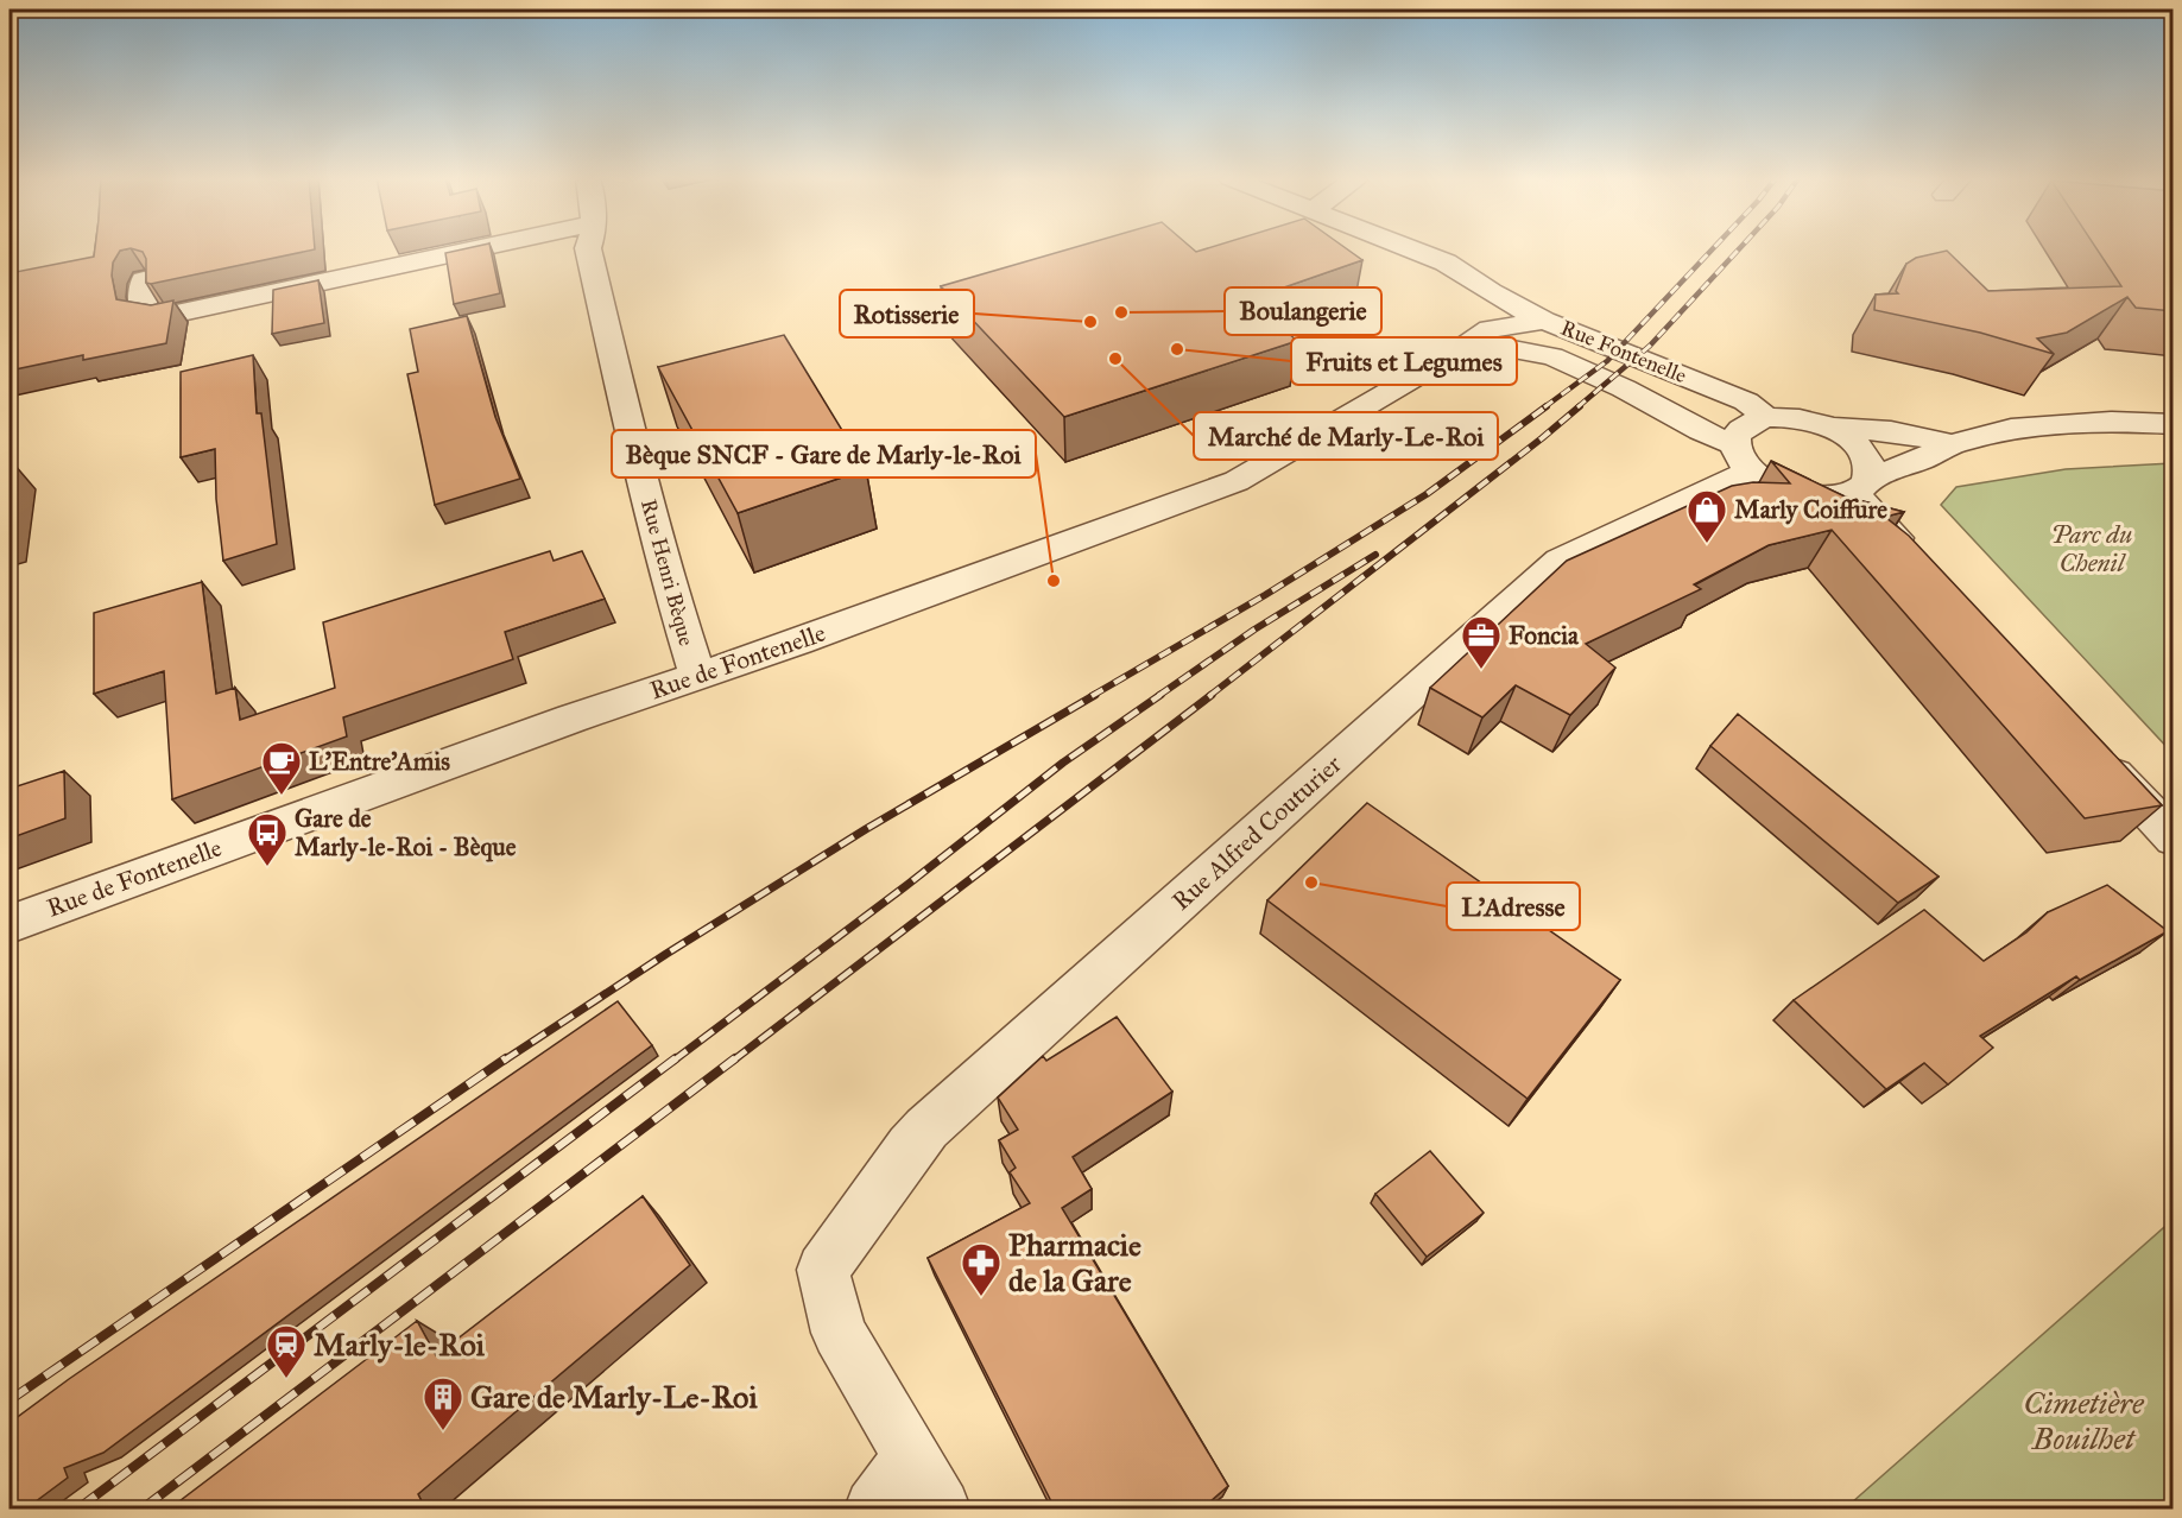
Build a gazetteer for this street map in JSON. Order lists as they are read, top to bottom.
{
  "streets": {
    "street": [
      "Rue Fontenelle",
      "Rue Henri Bèque",
      "Rue de Fontenelle",
      "Rue Alfred Couturier"
    ]
  },
  "crossings": [
    ["Rue Fontenelle", "Rue de Fontenelle"],
    ["Rue Fontenelle", "Rue Alfred Couturier"],
    ["Rue Henri Bèque", "Rue de Fontenelle"]
  ],
  "parks": ["Parc du Chenil", "Cimetière Bouilhet"],
  "places": {
    "other": [
      "Boulangerie",
      "Rotisserie",
      "Fruits et Legumes",
      "Marché de Marly-Le-Roi",
      "Bèque SNCF - Gare de Marly-le-Roi",
      "L'Adresse"
    ],
    "shop": ["Marly Coiffure"],
    "office": ["Foncia"],
    "cafe": ["L'Entre'Amis"],
    "bus stop": ["Gare de Marly-le-Roi - Bèque"],
    "pharmacy": ["Pharmacie de la Gare"],
    "station": ["Marly-le-Roi"],
    "building": ["Gare de Marly-Le-Roi"]
  }
}
